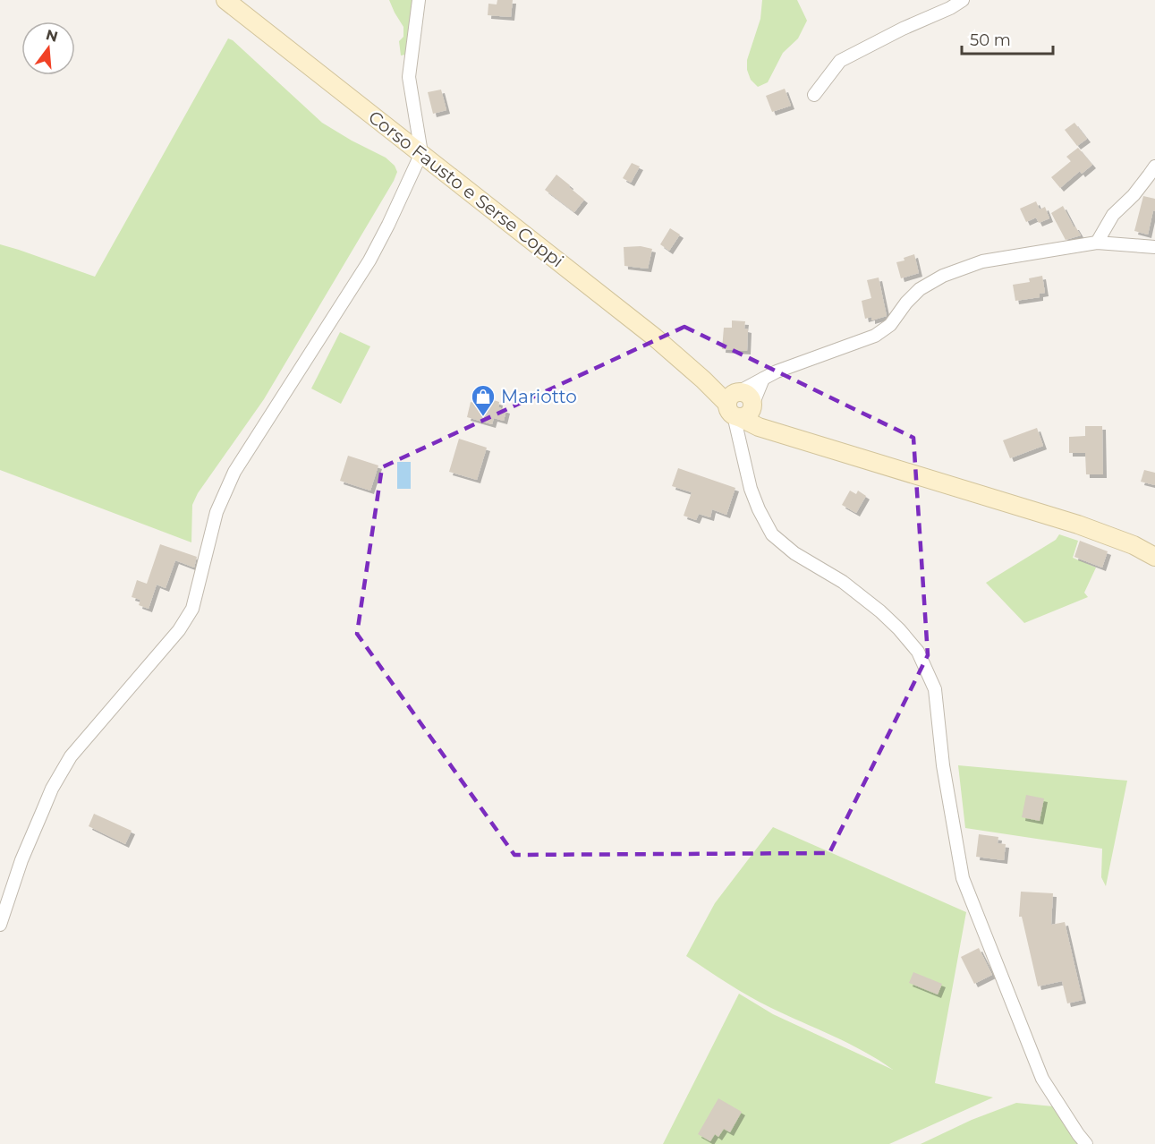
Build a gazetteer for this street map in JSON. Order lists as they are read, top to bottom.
{
  "streets": {
    "street": ["Corso Fausto e Serse Coppi"]
  },
  "places": {
    "shop": ["Mariotto"]
  },
  "scale_bar": "50 m",
  "north": "top"
}
